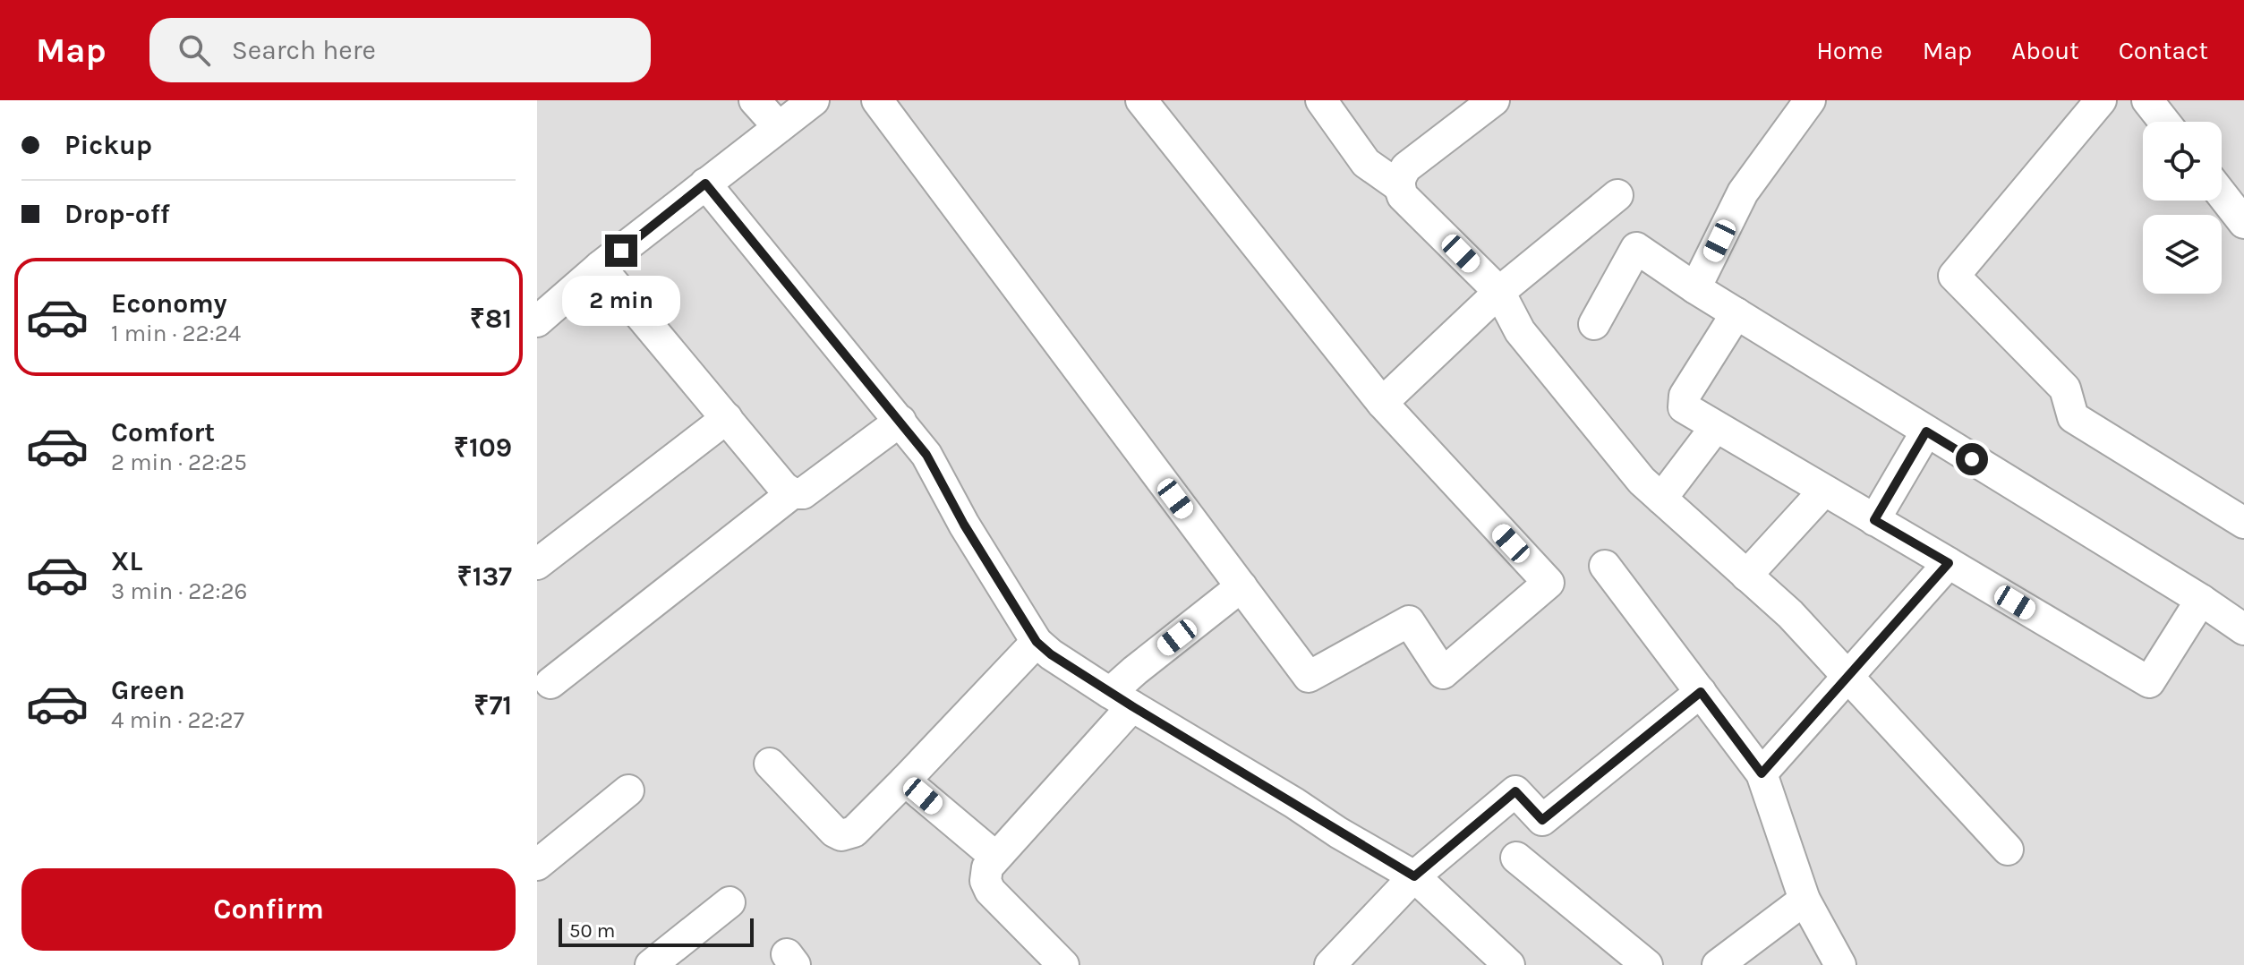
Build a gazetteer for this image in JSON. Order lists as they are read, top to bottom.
{
  "scale_bar": "50 m",
  "page": {
    "header": "Map",
    "search": "Search here",
    "nav": [
      "Home",
      "Map",
      "About",
      "Contact"
    ],
    "banner": ["Pickup", "Drop-off"],
    "list": [
      {
        "name": "Economy",
        "note": "1 min · 22:24",
        "value": "₹81"
      },
      {
        "name": "Comfort",
        "note": "2 min · 22:25",
        "value": "₹109"
      },
      {
        "name": "XL",
        "note": "3 min · 22:26",
        "value": "₹137"
      },
      {
        "name": "Green",
        "note": "4 min · 22:27",
        "value": "₹71"
      }
    ],
    "bubble": "2 min",
    "buttons": "Confirm",
    "scale": "50 m"
  }
}
